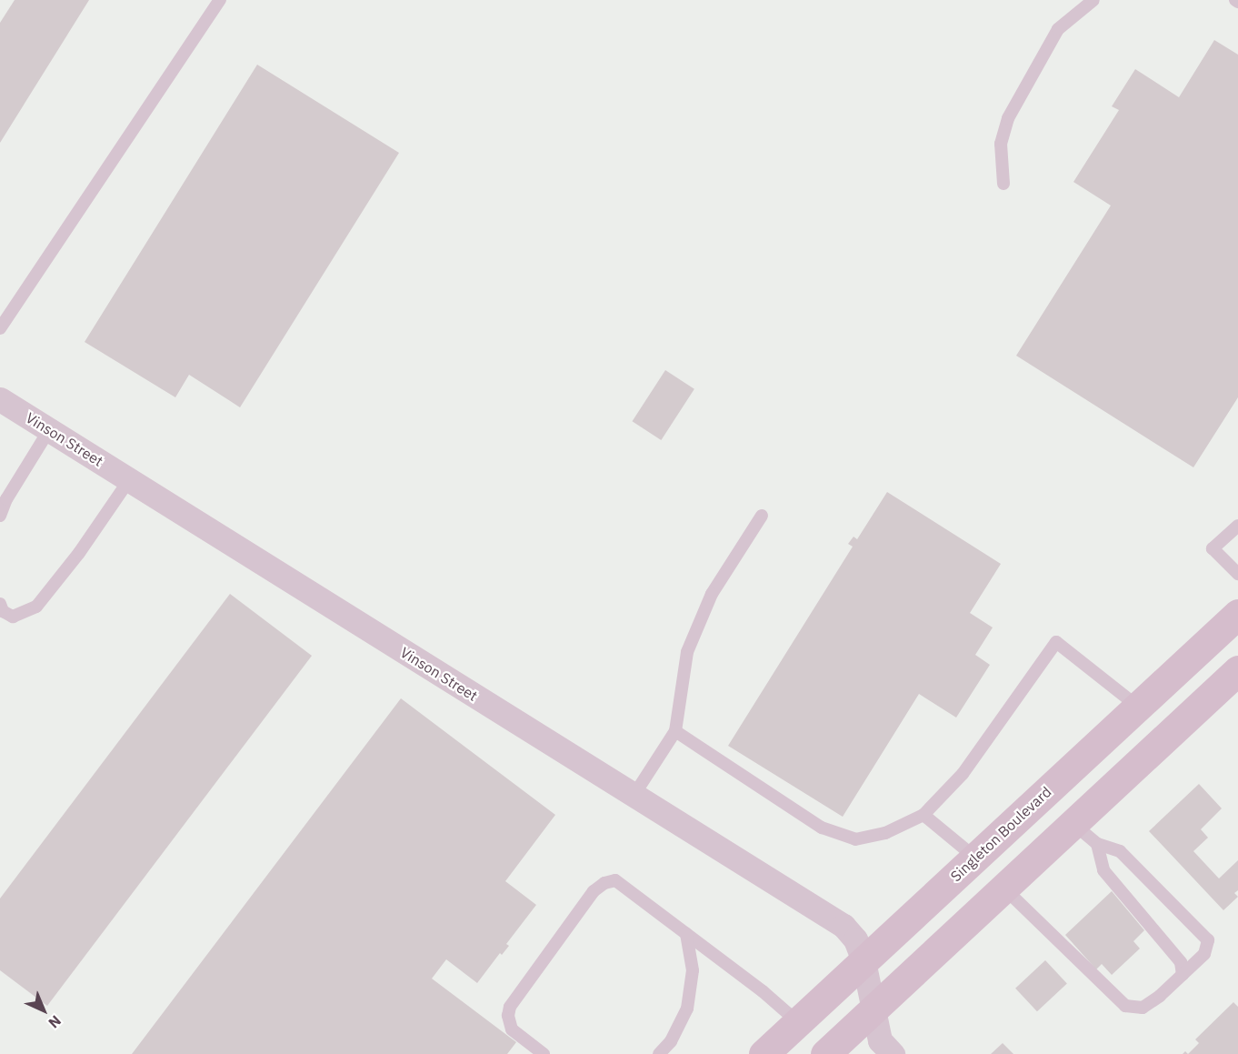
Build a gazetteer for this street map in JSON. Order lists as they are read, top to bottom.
{
  "streets": {
    "main road": ["Singleton Boulevard"],
    "street": ["Vinson Street"]
  },
  "crossings": [
    ["Vinson Street", "Singleton Boulevard"]
  ],
  "north": "bottom right"
}
